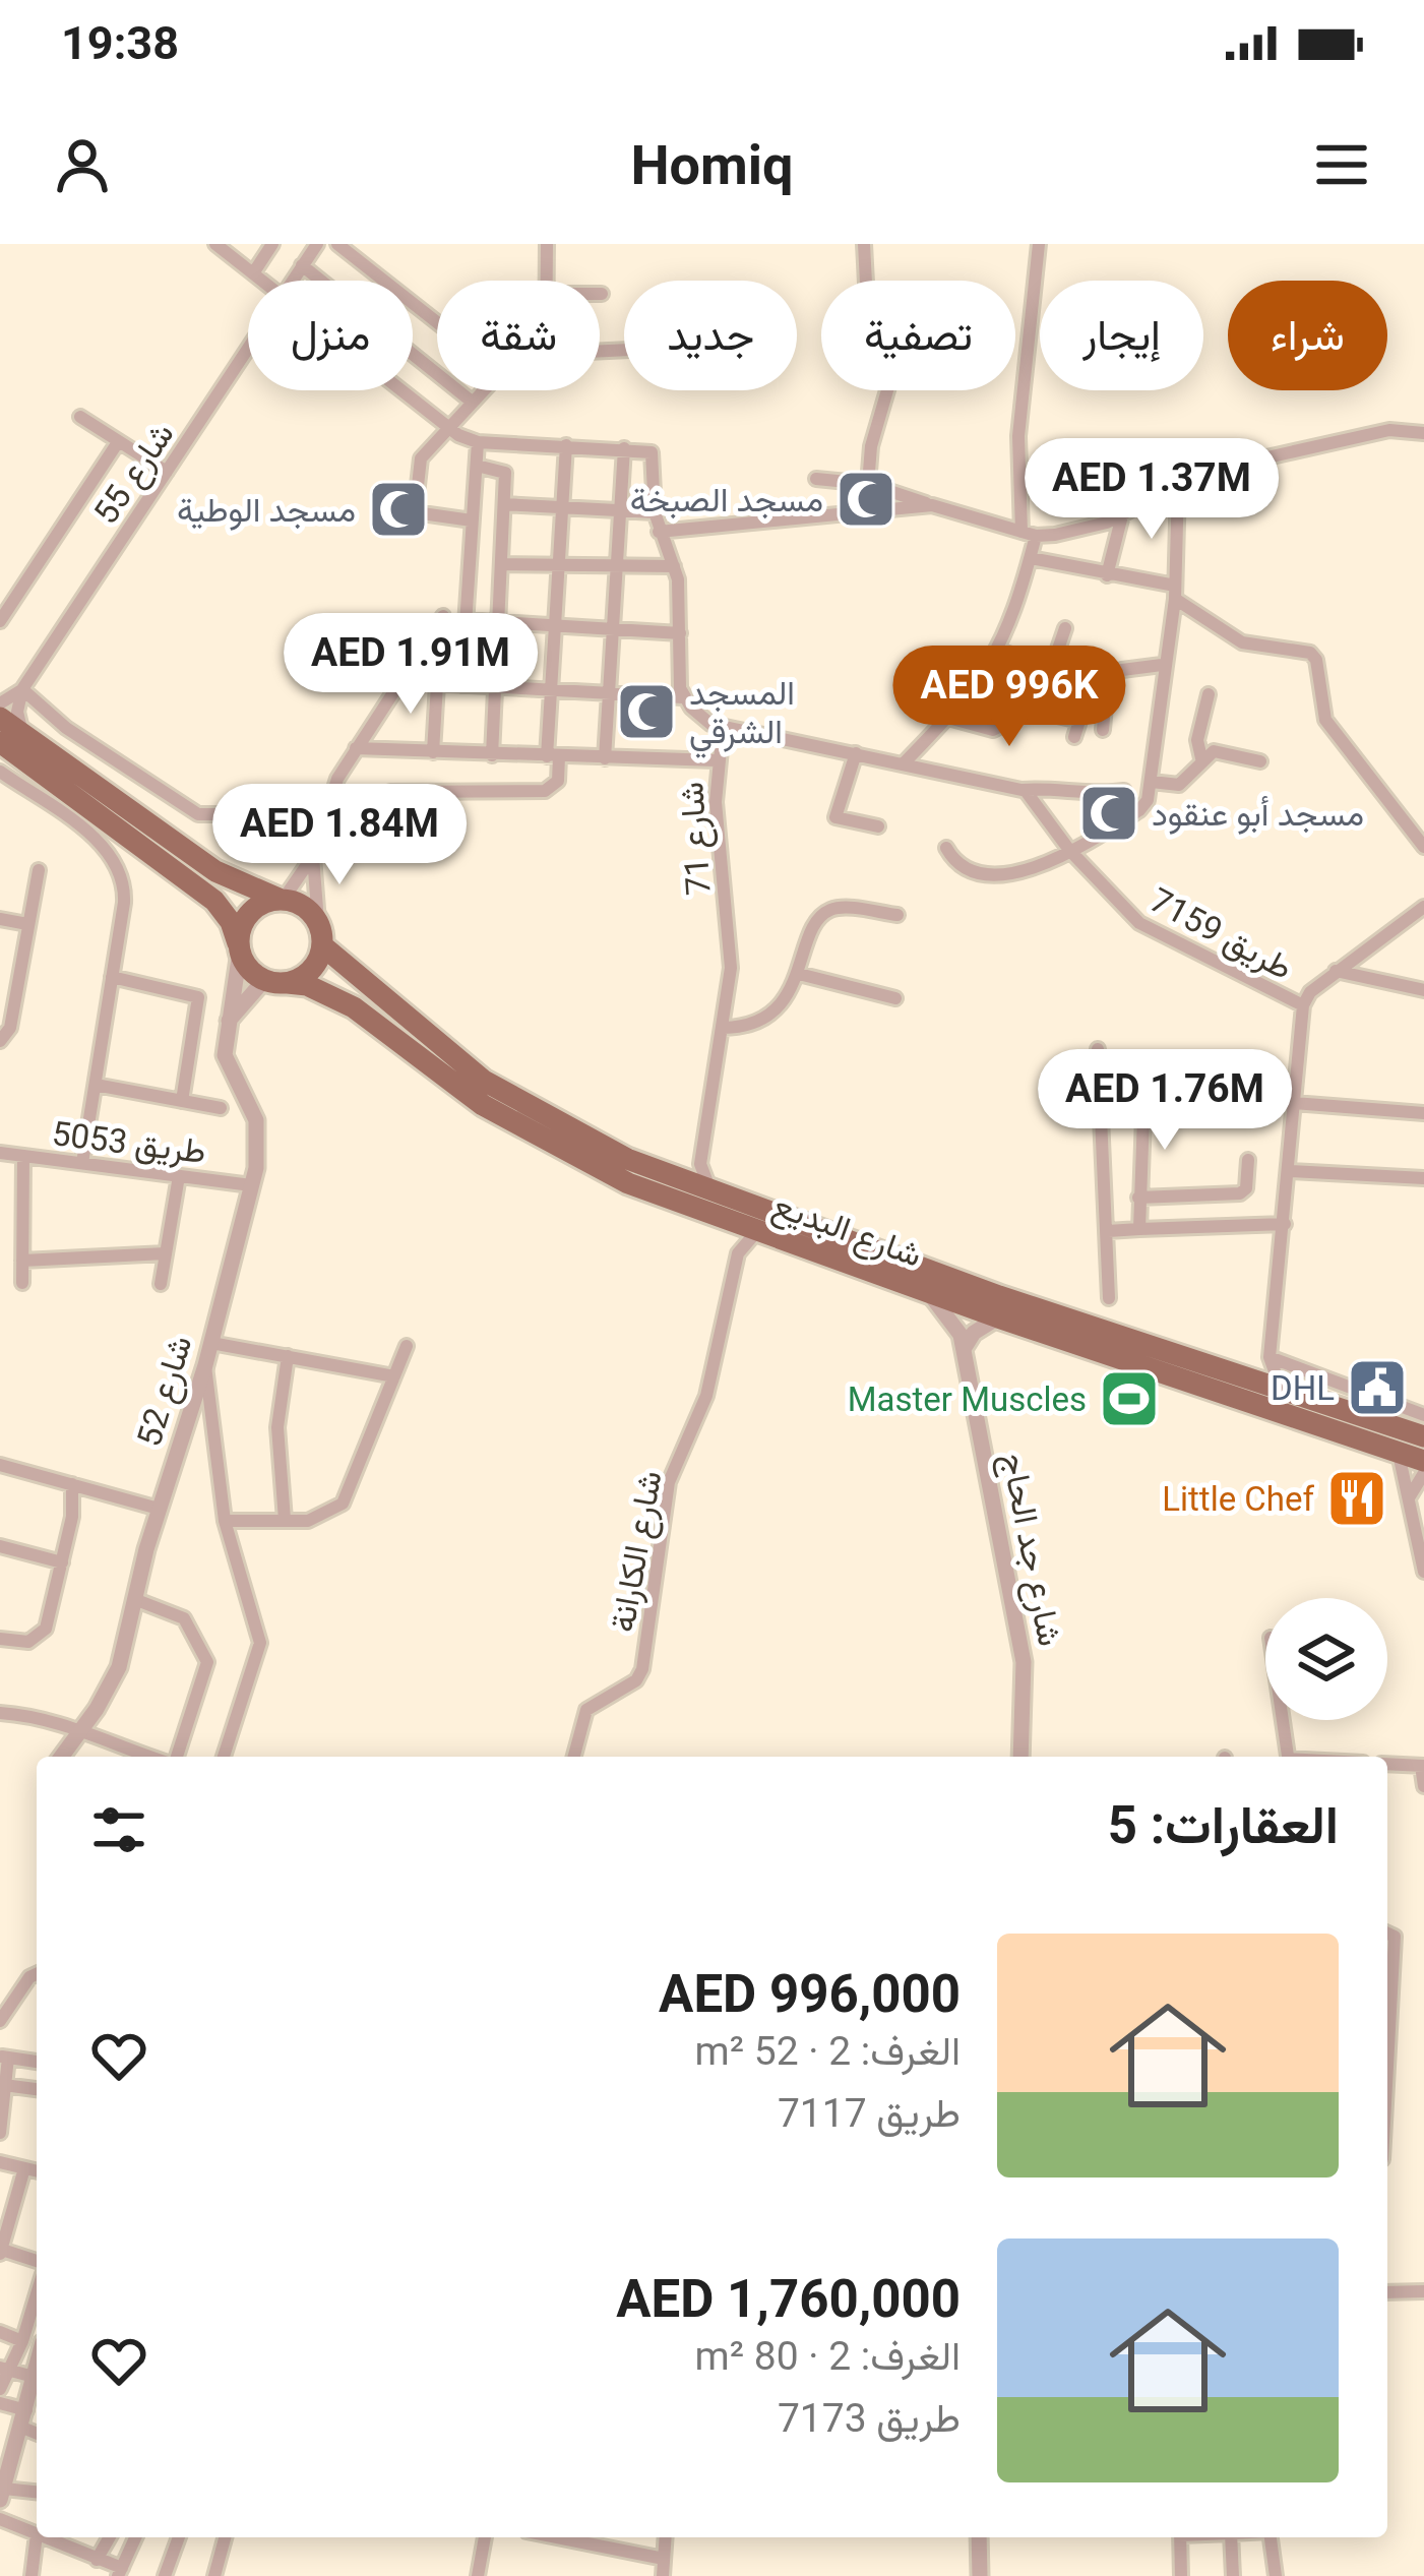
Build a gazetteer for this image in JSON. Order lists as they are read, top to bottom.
{
  "streets": {
    "main road": ["شارع البديع"],
    "street": [
      "شارع 55",
      "شارع 71",
      "طريق 7159",
      "طريق 5053",
      "شارع 52",
      "شارع جد الحاج",
      "شارع الكارانة"
    ]
  },
  "crossings": [
    ["طريق 5053", "شارع 52"],
    ["شارع البديع", "شارع 52"],
    ["شارع البديع", "شارع جد الحاج"],
    ["شارع البديع", "شارع الكارانة"]
  ],
  "places": {
    "mosque": [
      "مسجد الصبخة",
      "مسجد الوطية",
      "المسجد الشرقي",
      "مسجد أبو عنقود"
    ],
    "public building": ["DHL"],
    "sports": ["Master Muscles"],
    "restaurant": ["Little Chef"]
  },
  "page": {
    "status": "19:38",
    "header": "Homiq",
    "chip": [
      "شراء",
      "إيجار",
      "تصفية",
      "جديد",
      "شقة",
      "منزل"
    ],
    "price": [
      "AED 1.37M",
      "AED 1.91M",
      "AED 996K",
      "AED 1.84M",
      "AED 1.76M"
    ],
    "heading": "العقارات: 5",
    "list": [
      {
        "name": "AED 996,000",
        "note": "الغرف: 2 · 52 m² · طريق 7117"
      },
      {
        "name": "AED 1,760,000",
        "note": "الغرف: 2 · 80 m² · طريق 7173"
      }
    ]
  }
}
